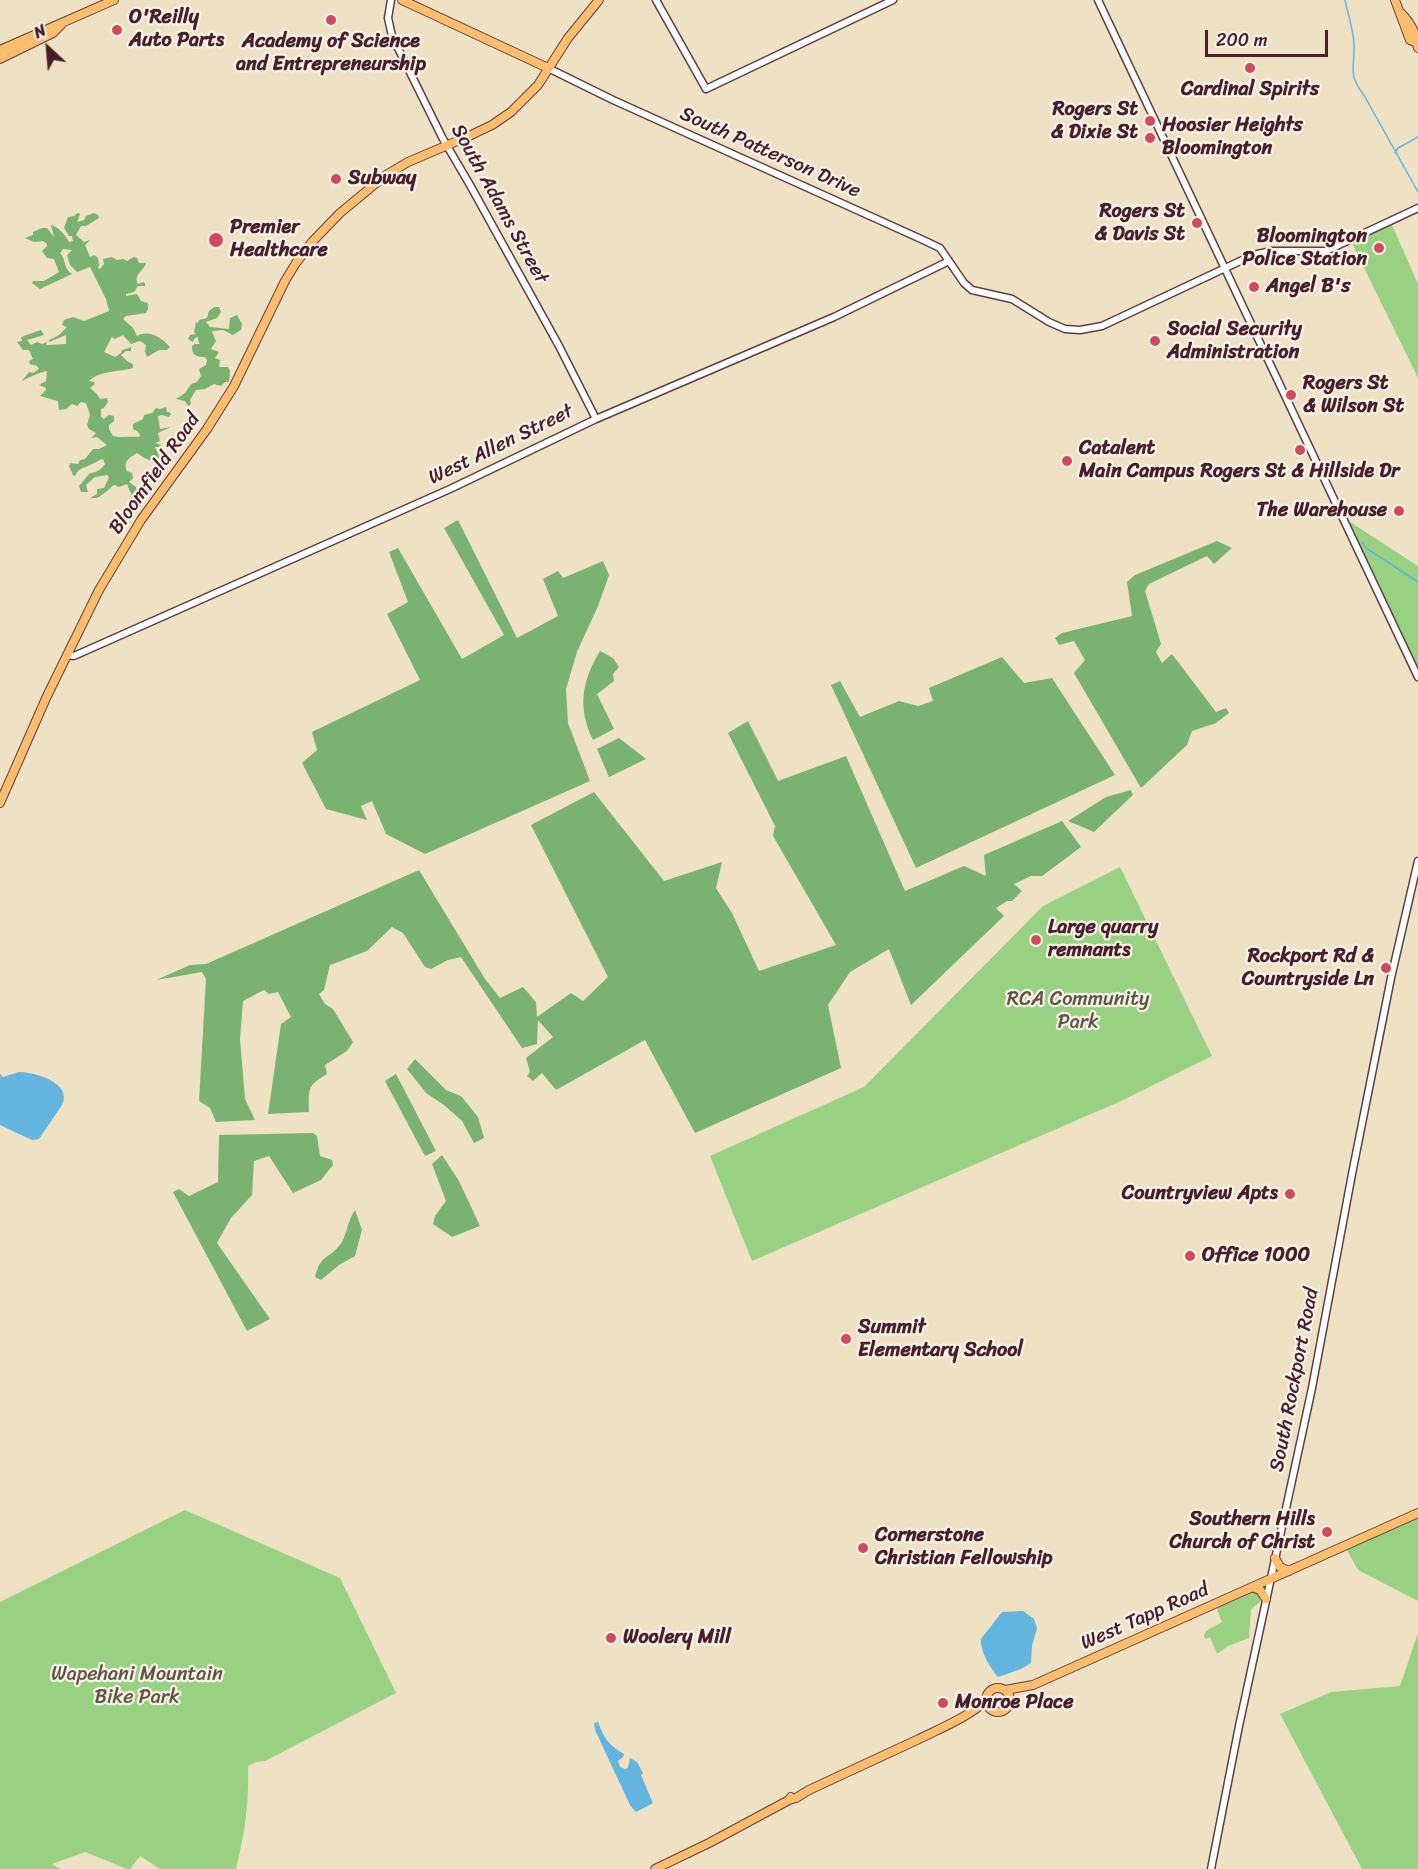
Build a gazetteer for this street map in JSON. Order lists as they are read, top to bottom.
{
  "streets": {
    "main road": ["South Patterson Drive", "Bloomfield Road", "West Tapp Road"],
    "street": ["South Adams Street", "West Allen Street", "South Rockport Road"]
  },
  "crossings": [
    ["South Patterson Drive", "West Allen Street"],
    ["South Patterson Drive", "Bloomfield Road"],
    ["South Adams Street", "West Allen Street"],
    ["South Adams Street", "Bloomfield Road"],
    ["West Allen Street", "Bloomfield Road"],
    ["South Rockport Road", "West Tapp Road"]
  ],
  "parks": ["RCA Community Park", "Wapehani Mountain Bike Park"],
  "places": [
    "Academy of Science and Entrepreneurship",
    "O'Reilly Auto Parts",
    "Cardinal Spirits",
    "Rogers St & Dixie St",
    "Hoosier Heights Bloomington",
    "Subway",
    "Rogers St & Davis St",
    "Premier Healthcare",
    "Bloomington Police Station",
    "Angel B's",
    "Social Security Administration",
    "Rogers St & Wilson St",
    "Rogers St & Hillside Dr",
    "Catalent Main Campus",
    "The Warehouse",
    "Large quarry remnants",
    "Rockport Rd & Countryside Ln",
    "Countryview Apts",
    "Office 1000",
    "Summit Elementary School",
    "Southern Hills Church of Christ",
    "Cornerstone Christian Fellowship",
    "Woolery Mill",
    "Monroe Place"
  ],
  "scale_bar": "200 m",
  "north": "top left"
}
